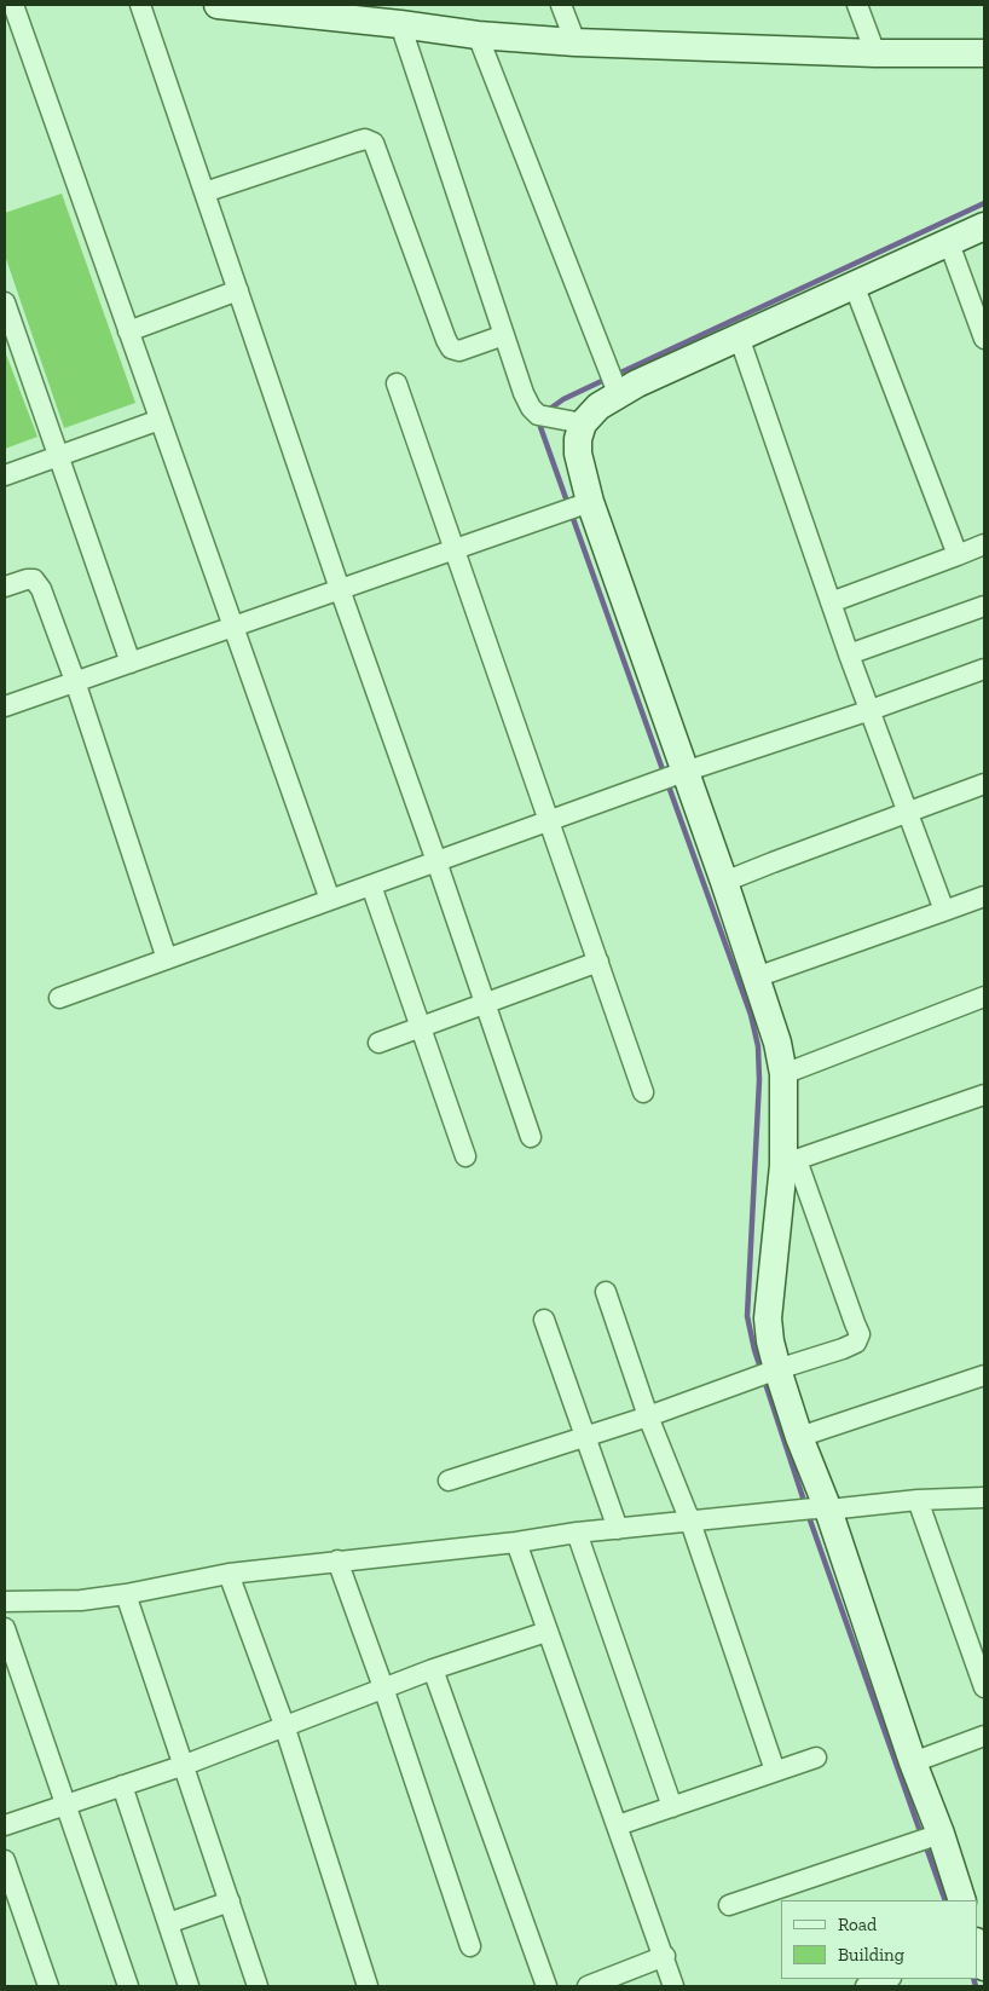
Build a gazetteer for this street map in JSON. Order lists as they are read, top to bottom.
{
  "legend": ["Road", "Building"]
}
